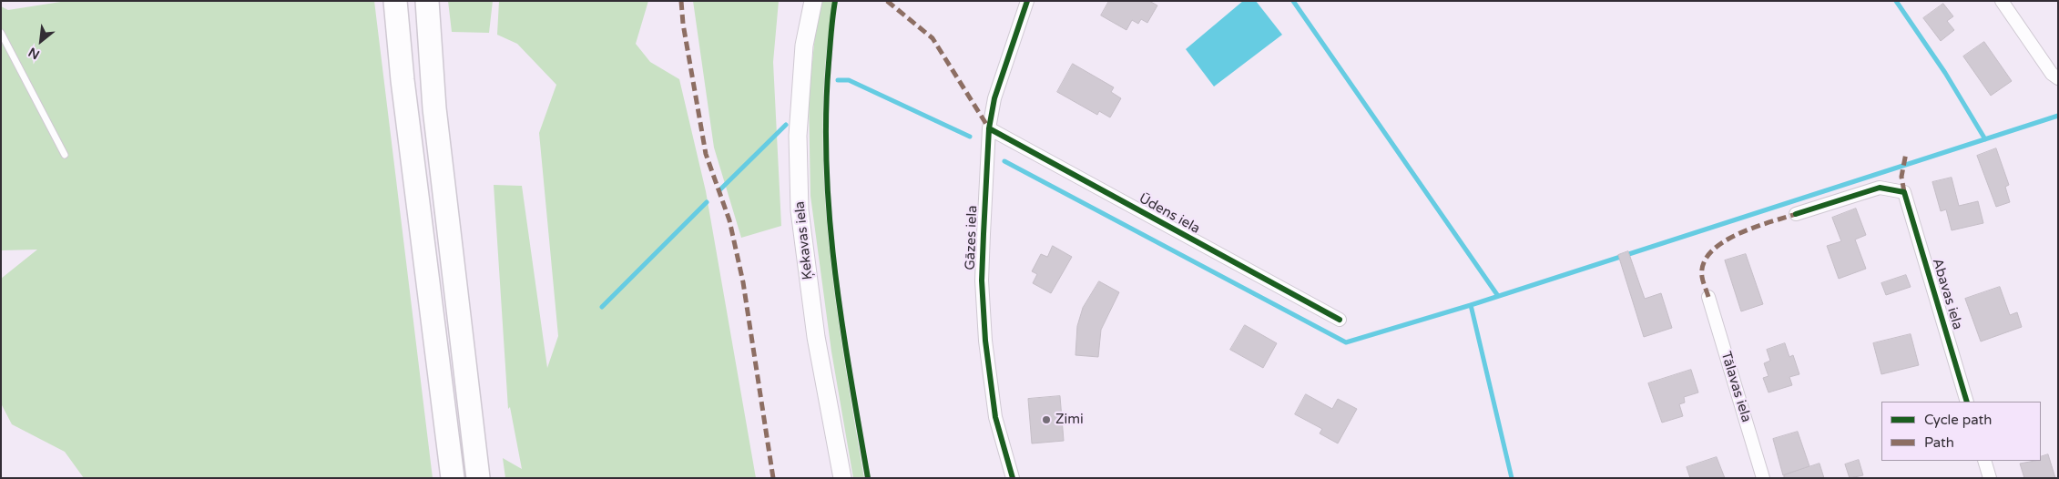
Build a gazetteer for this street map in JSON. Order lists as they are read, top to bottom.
{
  "streets": {
    "main road": ["Ķekavas iela"],
    "street": [
      "Ūdens iela",
      "Gāzes iela",
      "Abavas iela",
      "Tālavas iela"
    ]
  },
  "crossings": [
    ["Ūdens iela", "Gāzes iela"]
  ],
  "places": ["Zimi"],
  "legend": ["Cycle path", "Path"],
  "north": "bottom left"
}
